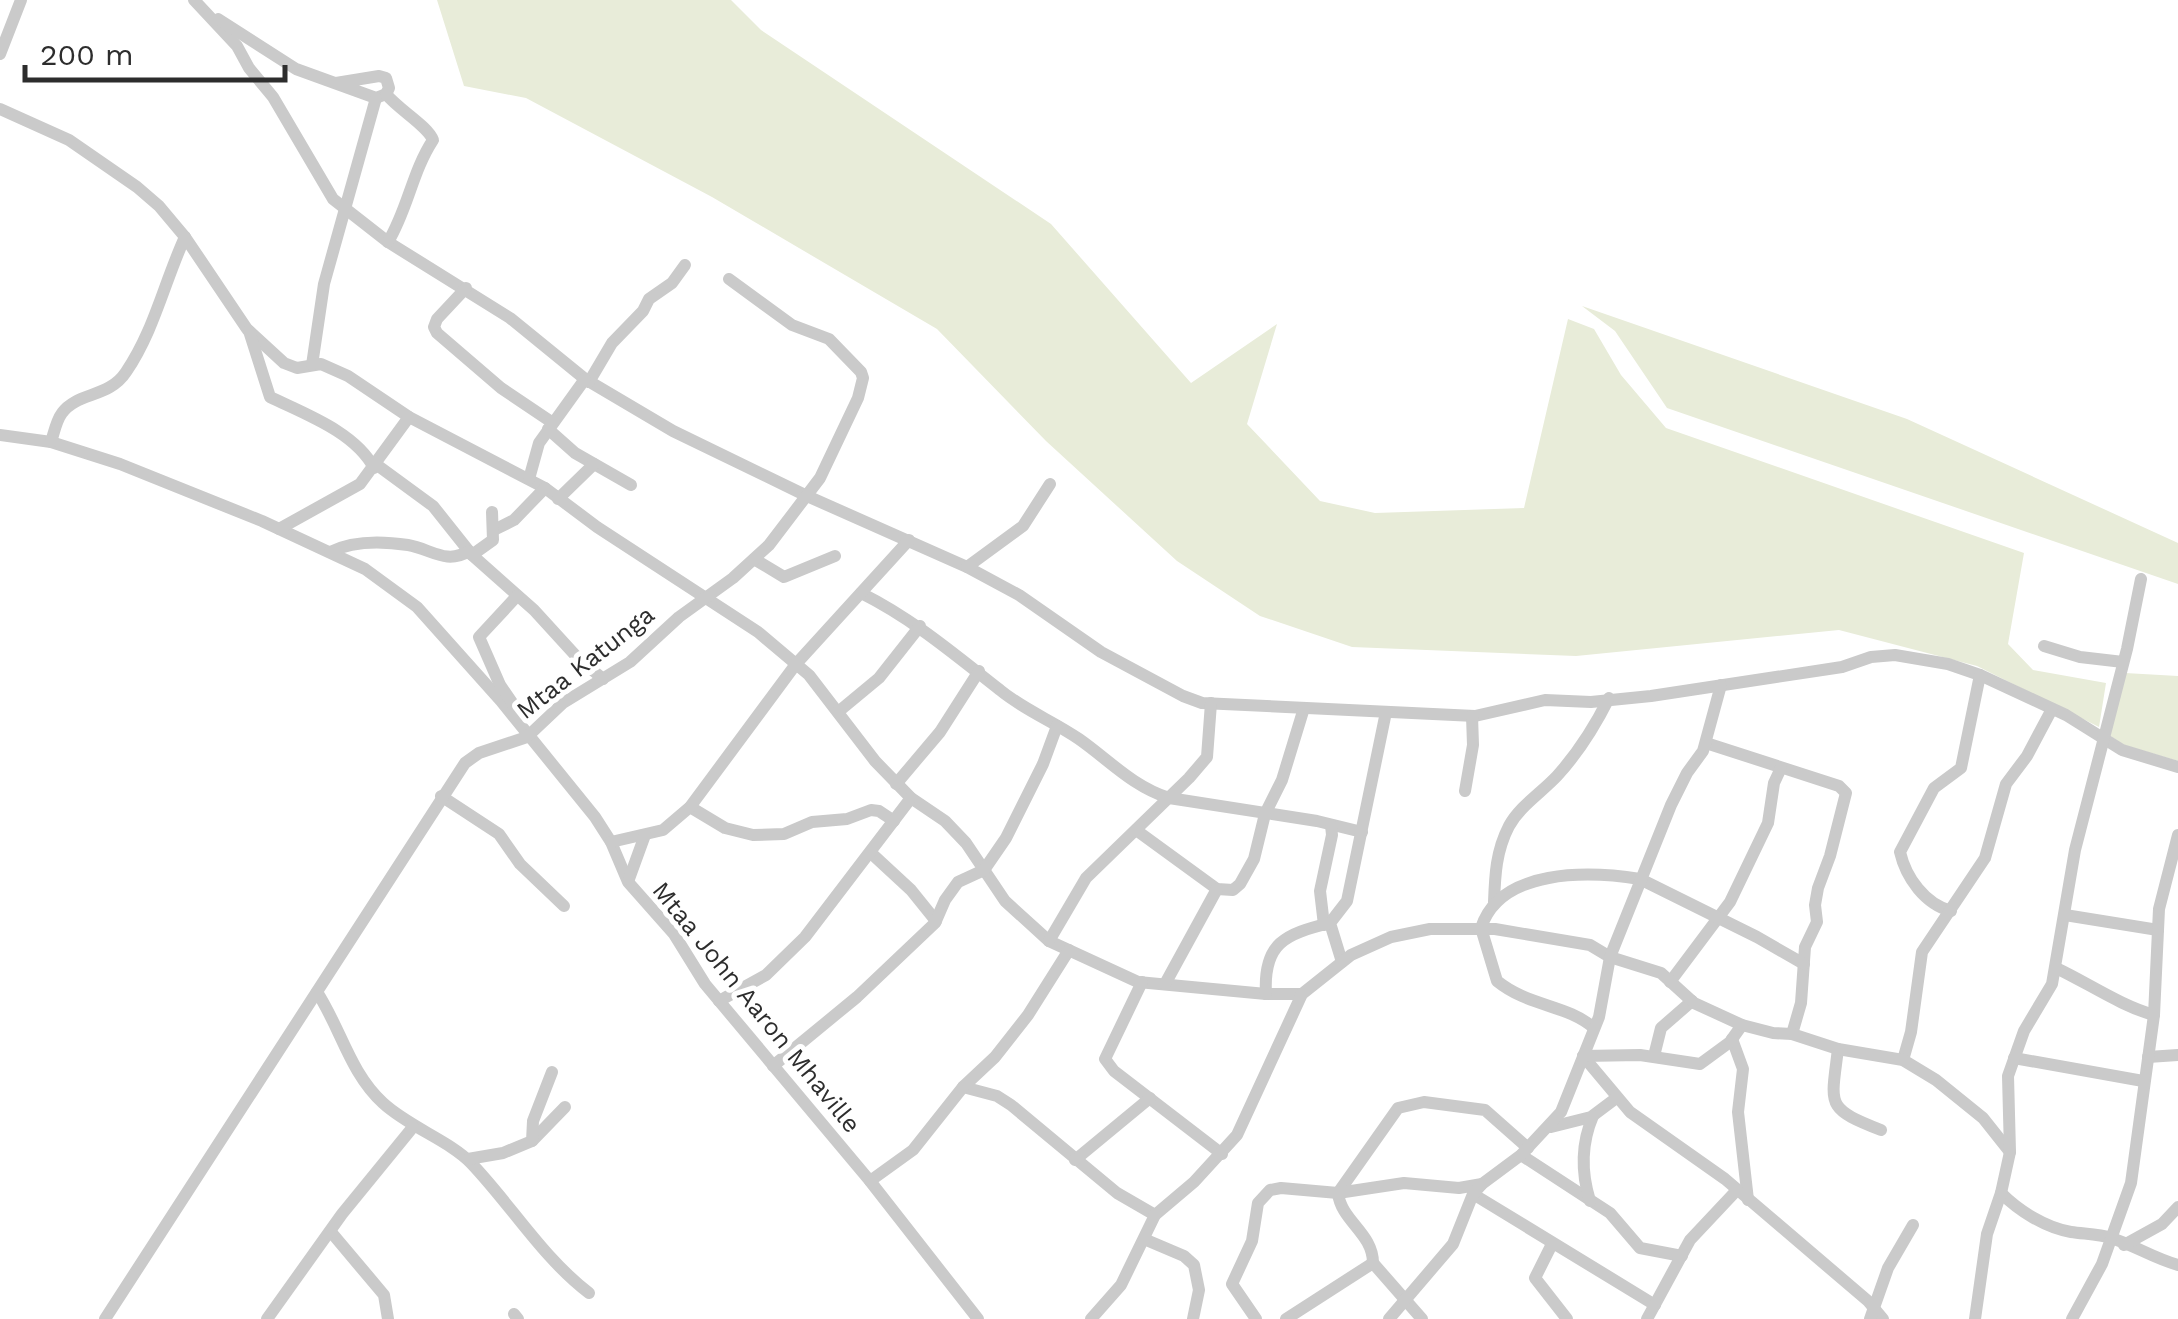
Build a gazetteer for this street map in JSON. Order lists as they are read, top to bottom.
{
  "streets": {
    "street": ["Mtaa Katunga", "Mtaa John Aaron Mhaville"]
  },
  "crossings": [
    ["Mtaa Katunga", "Mtaa John Aaron Mhaville"]
  ],
  "scale_bar": "200 m"
}
